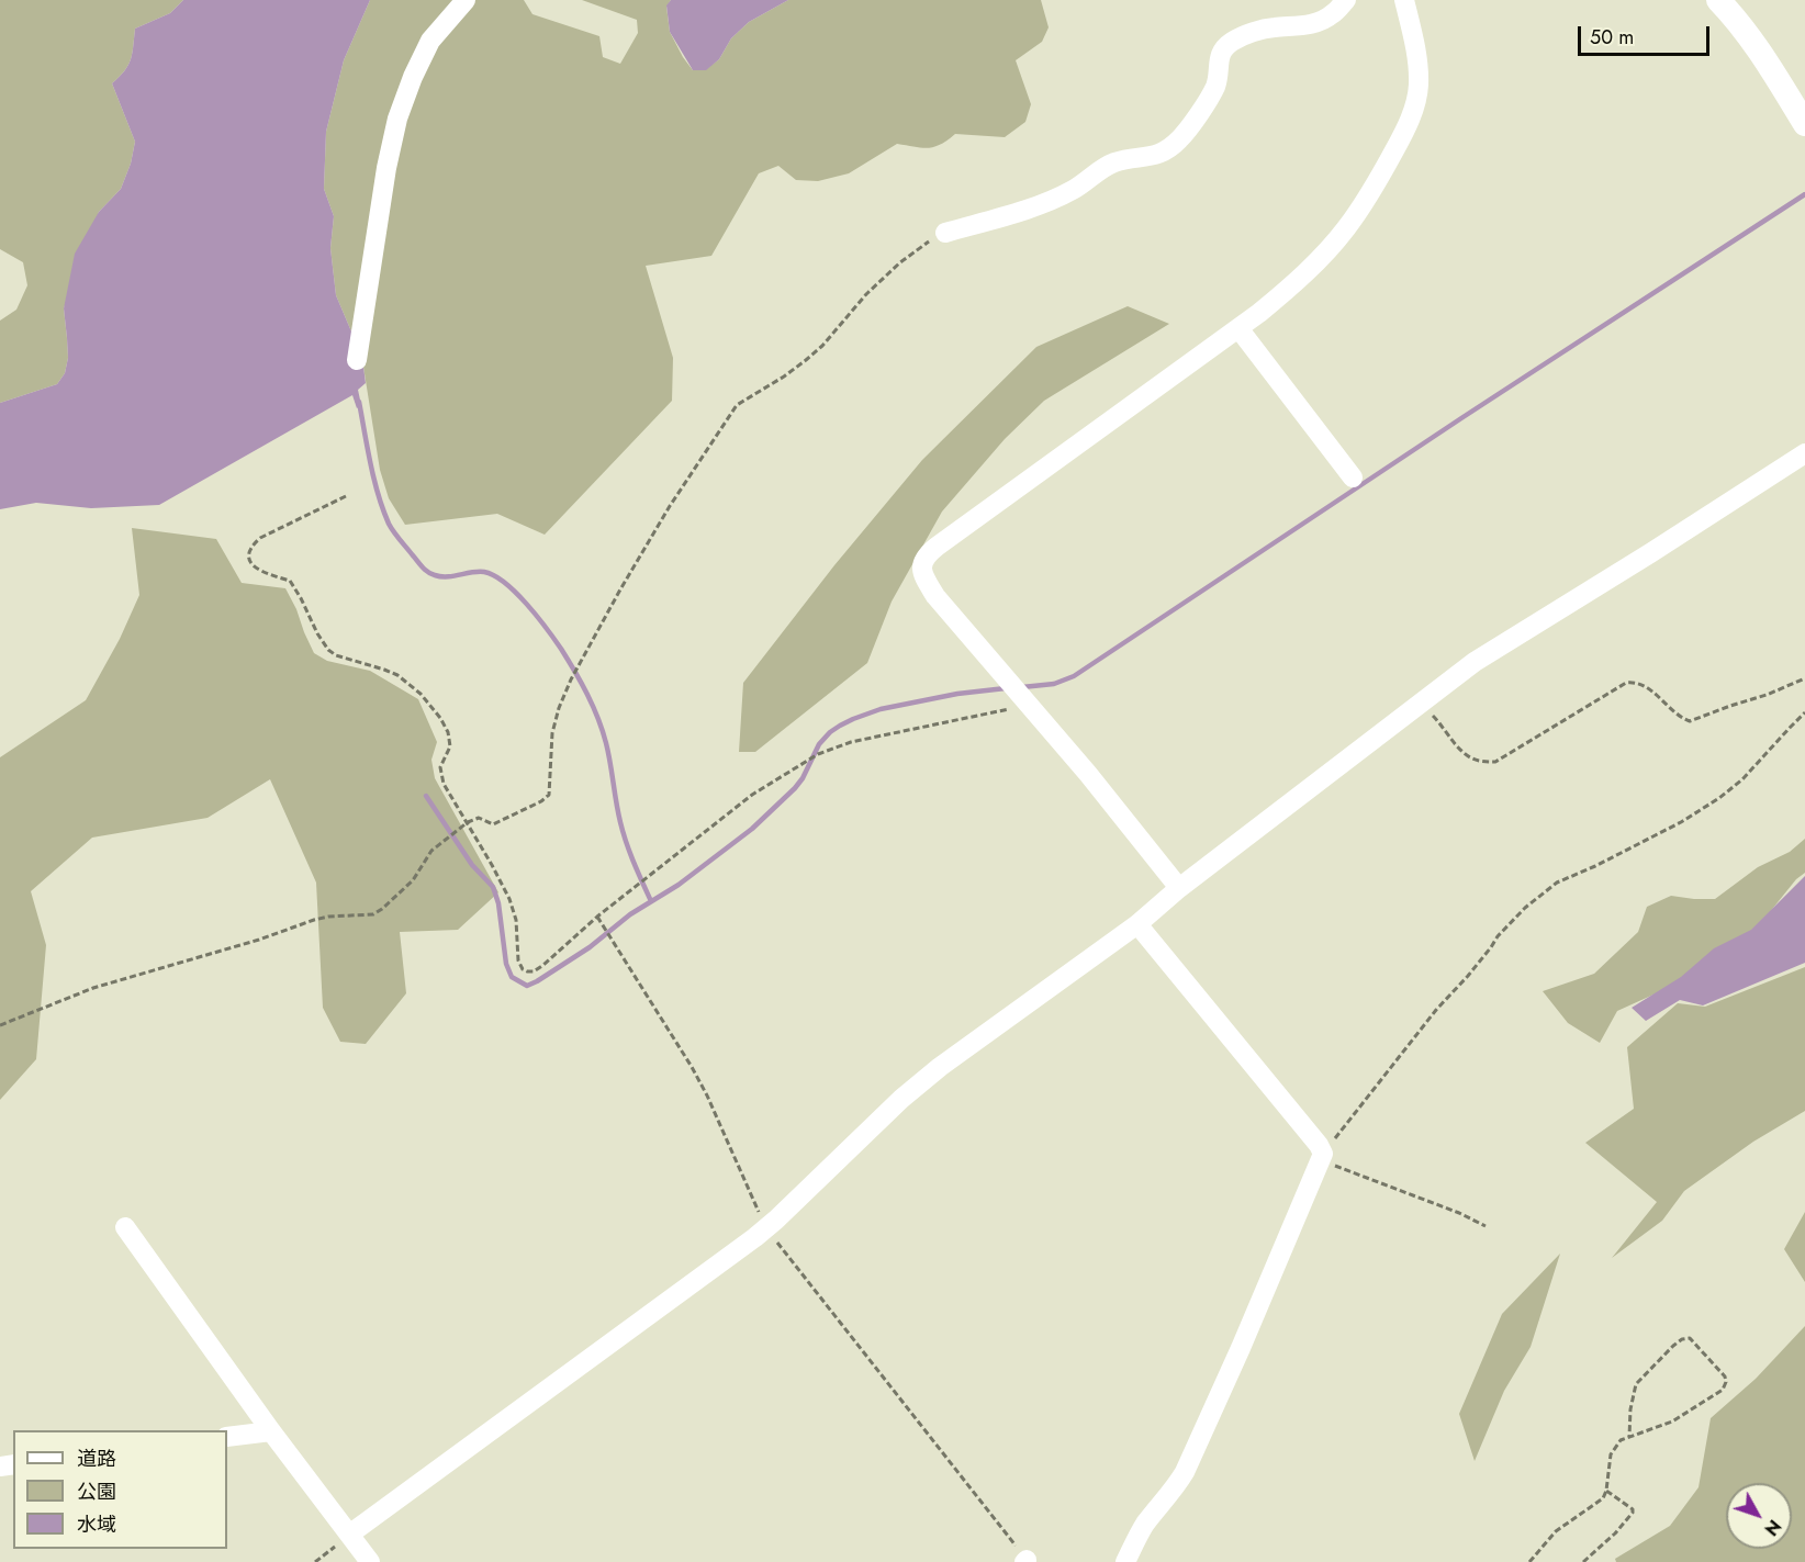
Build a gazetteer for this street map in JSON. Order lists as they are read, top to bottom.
{
  "legend": ["道路", "公園", "水域"],
  "scale_bar": "50 m",
  "north": "bottom right"
}
